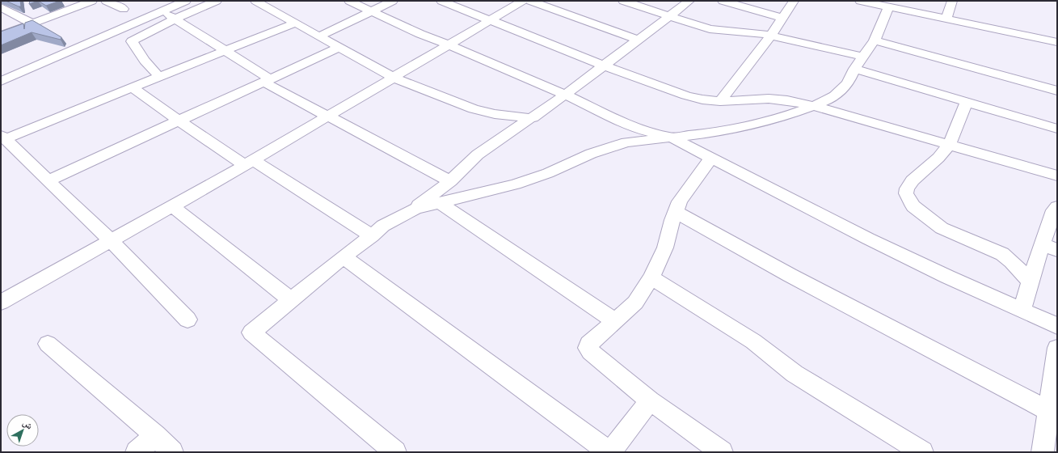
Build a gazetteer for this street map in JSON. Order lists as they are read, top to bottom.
{
  "north": "top right"
}
